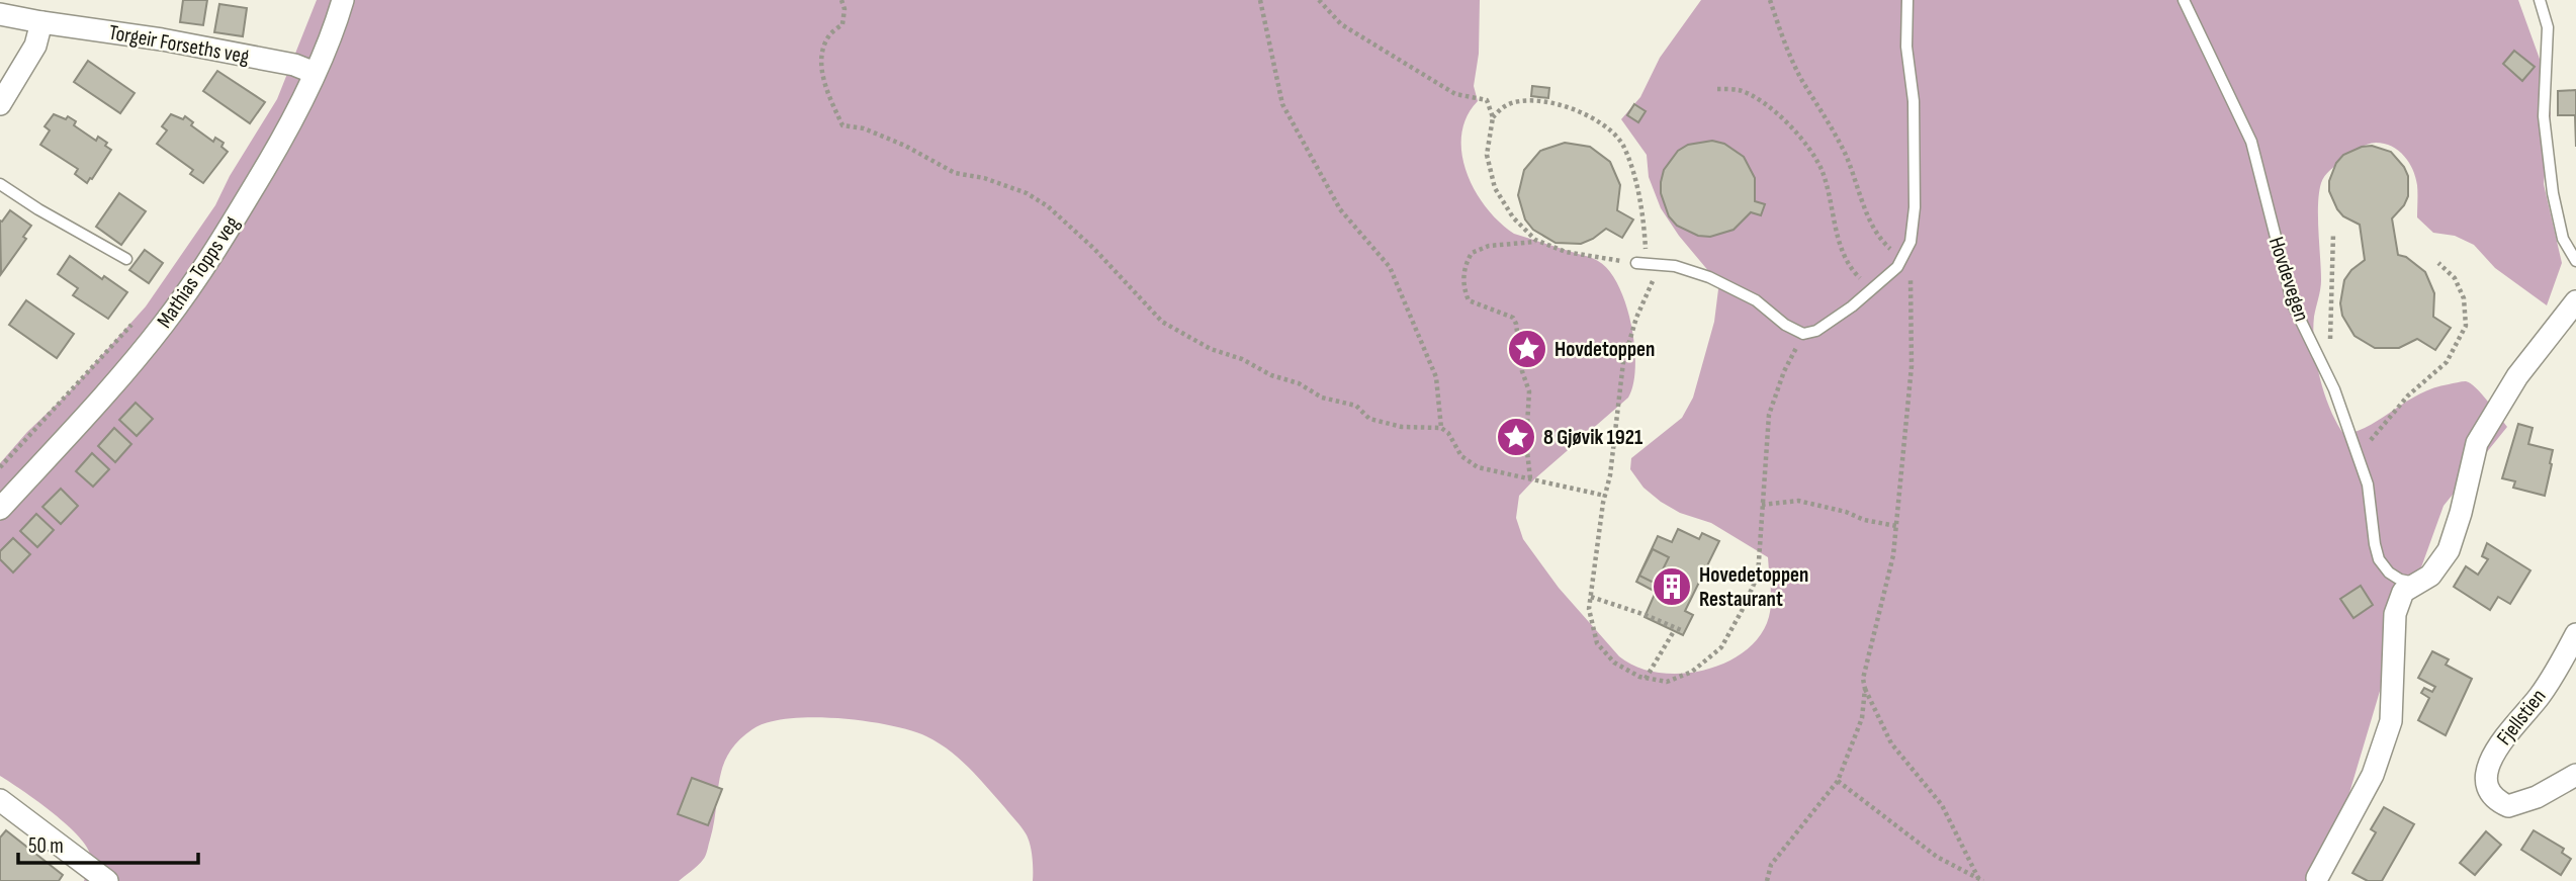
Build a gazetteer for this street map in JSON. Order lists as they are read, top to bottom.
{
  "streets": {
    "street": ["Torgeir Forseths veg", "Mathias Topps veg", "Fjellstien"],
    "lane": ["Hovdevegen"]
  },
  "crossings": [
    ["Torgeir Forseths veg", "Mathias Topps veg"]
  ],
  "places": {
    "place": ["Hovdetoppen", "8 Gjøvik 1921"],
    "building": ["Hovedetoppen Restaurant"]
  },
  "scale_bar": "50 m"
}
